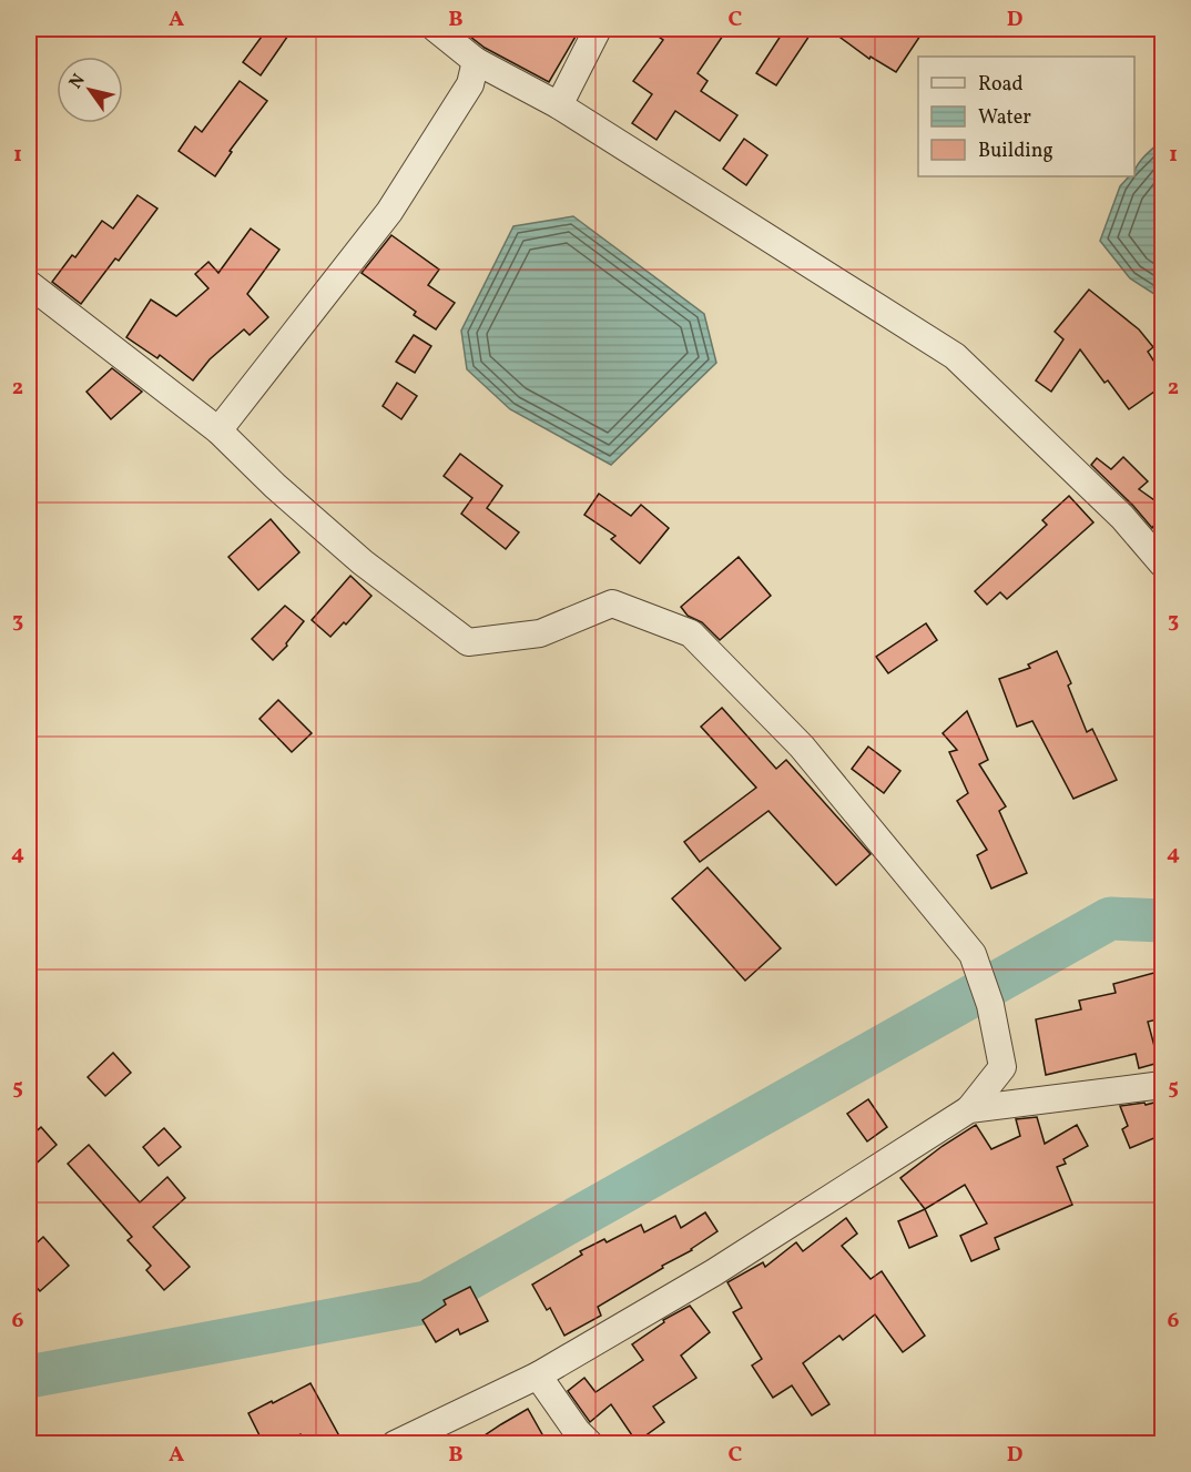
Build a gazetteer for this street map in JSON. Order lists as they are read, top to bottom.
{
  "legend": ["Road", "Water", "Building"],
  "north": "top left",
  "grid": {
    "columns": [
      "A",
      "B",
      "C",
      "D"
    ],
    "rows": [
      "1",
      "2",
      "3",
      "4",
      "5",
      "6"
    ]
  }
}
